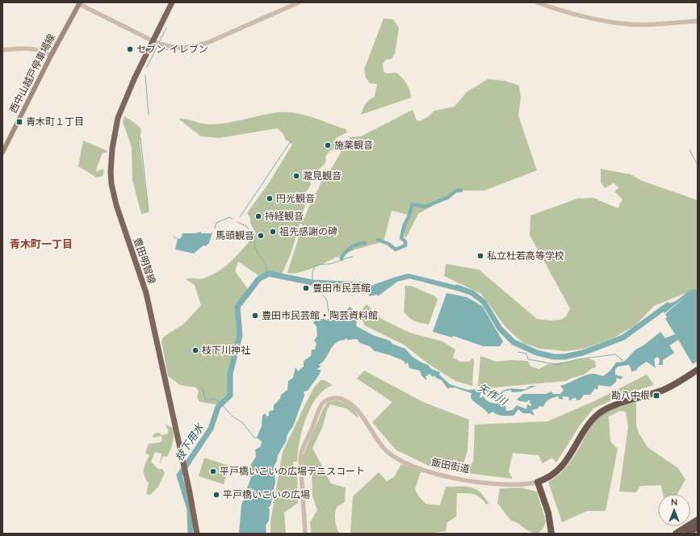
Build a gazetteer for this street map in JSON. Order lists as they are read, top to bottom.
{
  "streets": {
    "highway": ["飯田街道"],
    "main road": ["西中山越戸停車場線", "豊田明智線"]
  },
  "districts": ["青木町一丁目"],
  "water": ["矢作川", "枝下用水"],
  "places": {
    "other": [
      "セブン-イレブン",
      "施薬観音",
      "瀧見観音",
      "円光観音",
      "持経観音",
      "祖先感謝の碑",
      "馬頭観音",
      "私立杜若高等学校",
      "豊田市民芸館",
      "豊田市民芸館・陶芸資料館",
      "枝下川神社",
      "平戸橋いこいの広場テニスコート",
      "平戸橋いこいの広場"
    ],
    "transit": ["青木町１丁目", "勘八中根"]
  },
  "north": "top"
}
